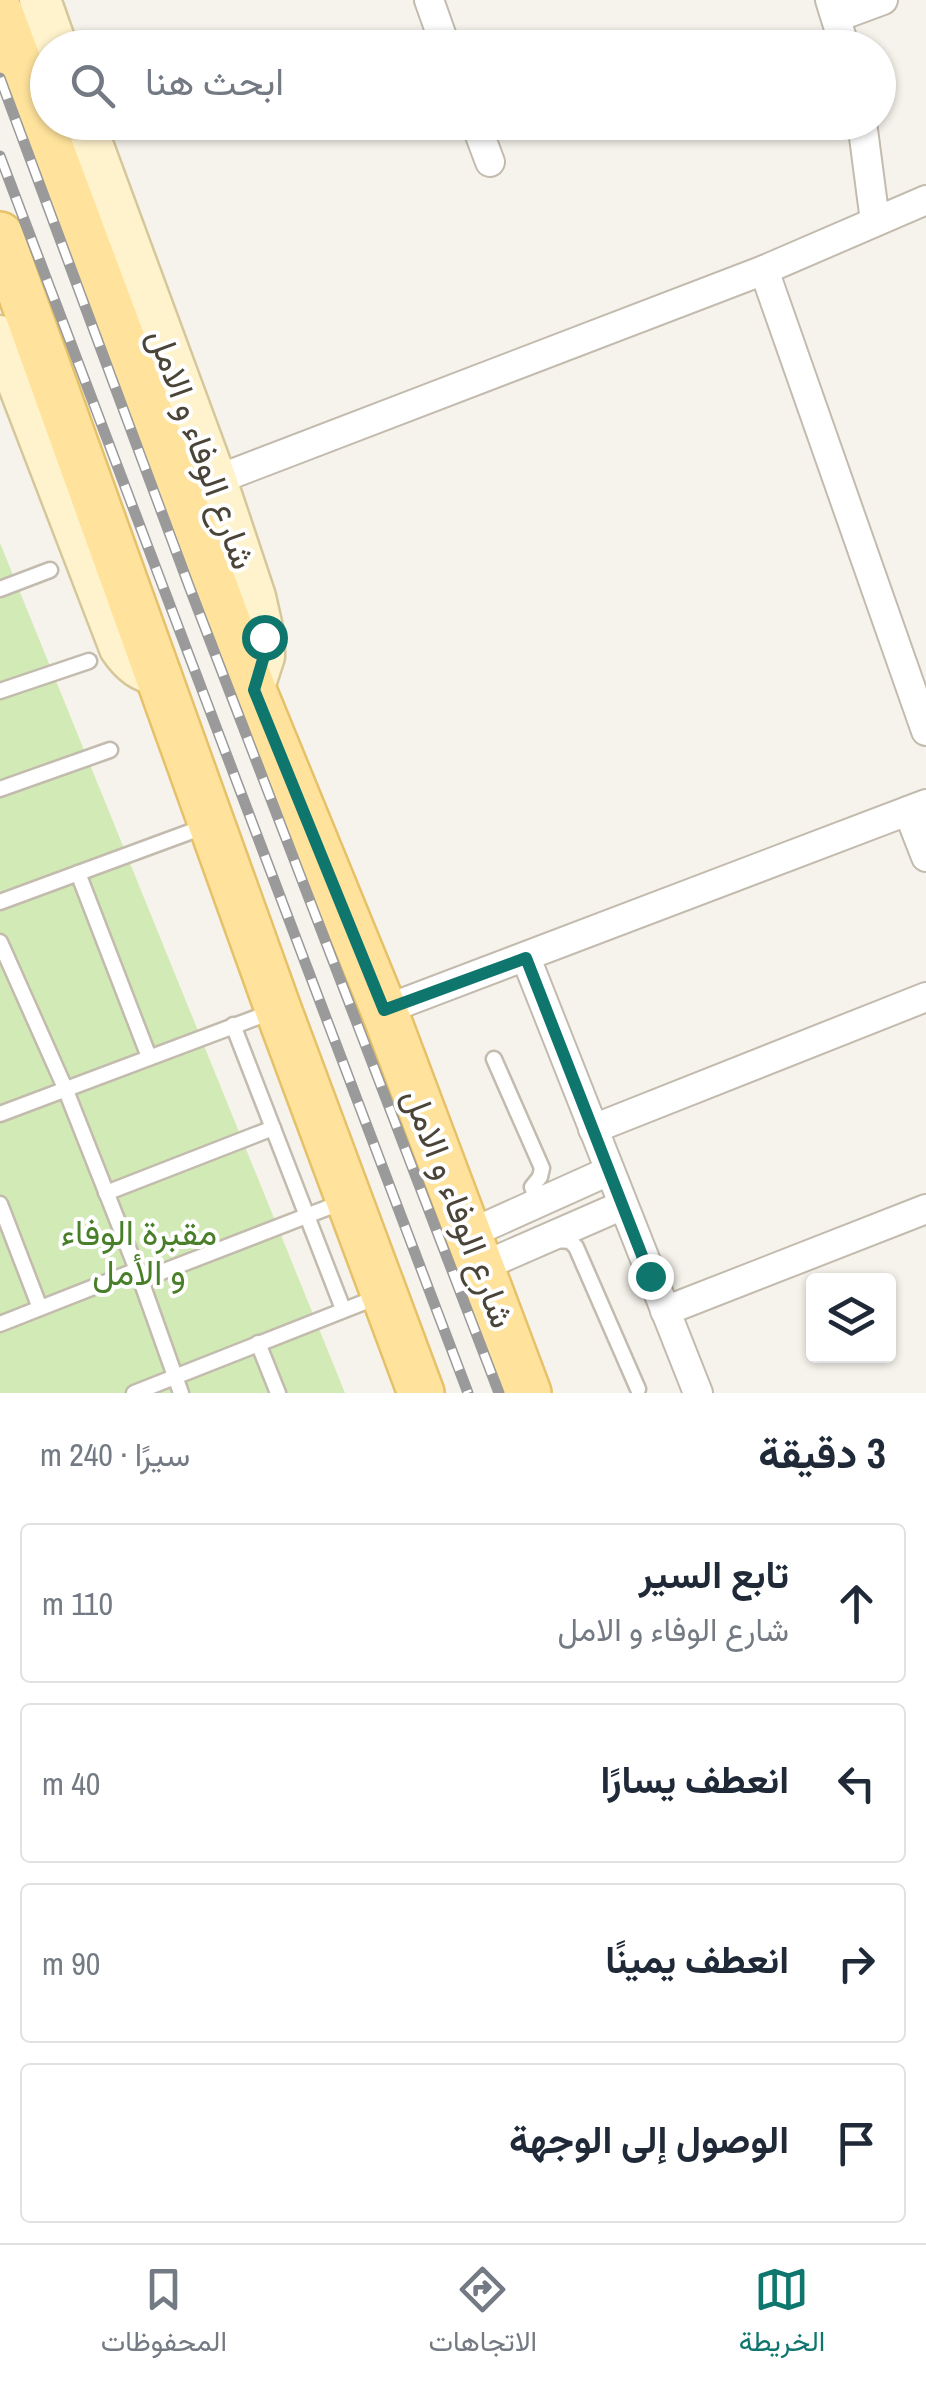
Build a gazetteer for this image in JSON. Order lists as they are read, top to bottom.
{
  "streets": {
    "main road": ["شارع الوفاء و الامل"]
  },
  "parks": ["مقبرة الوفاء و الأمل"],
  "page": {
    "search": "ابحث هنا",
    "heading": ["3 دقيقة", "سيرًا · 240 m"],
    "list": [
      ["تابع السير", "شارع الوفاء و الامل", "110 m"],
      ["انعطف يسارًا", "40 m"],
      ["انعطف يمينًا", "90 m"],
      "الوصول إلى الوجهة"
    ],
    "nav": ["الخريطة", "الاتجاهات", "المحفوظات"]
  }
}
